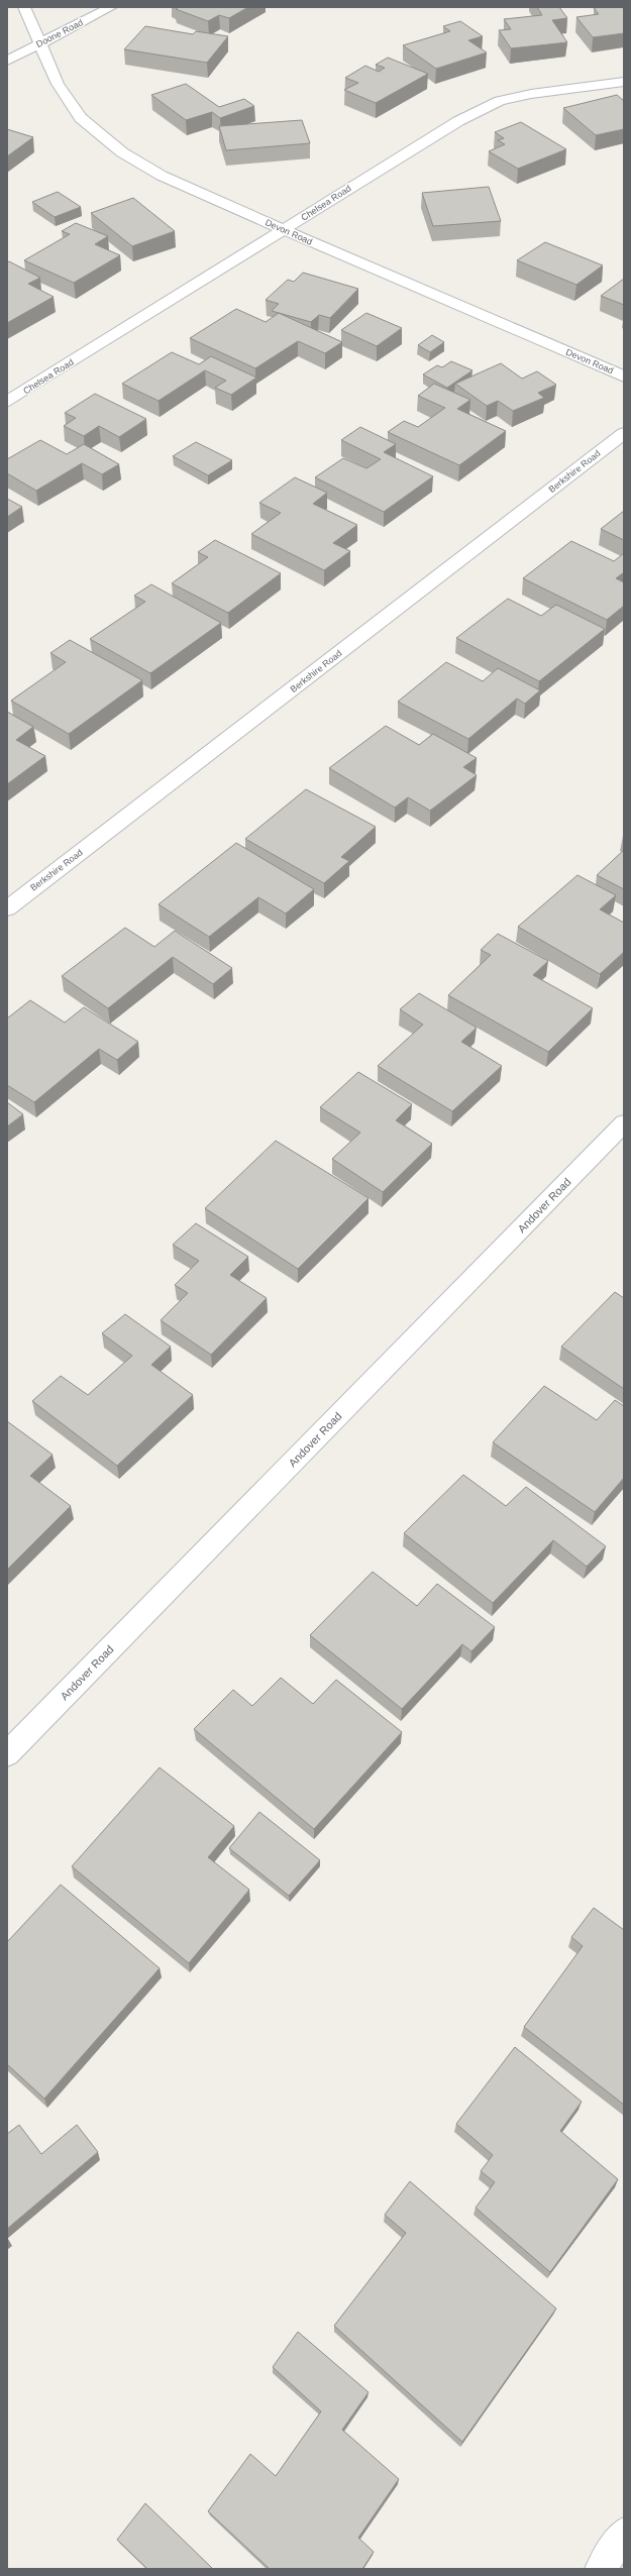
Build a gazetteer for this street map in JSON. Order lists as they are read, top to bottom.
{
  "streets": {
    "street": [
      "Doone Road",
      "Chelsea Road",
      "Devon Road",
      "Berkshire Road",
      "Andover Road"
    ]
  },
  "crossings": [
    ["Doone Road", "Devon Road"],
    ["Chelsea Road", "Devon Road"]
  ]
}
